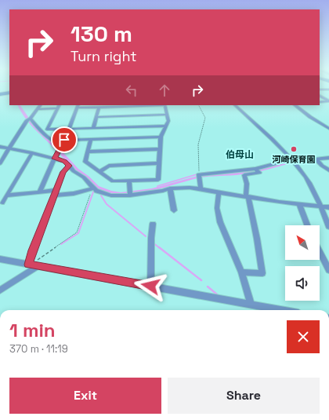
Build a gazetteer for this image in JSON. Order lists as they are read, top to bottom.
{
  "districts": ["伯母山"],
  "places": ["河崎保育園"],
  "north": "top left",
  "page": {
    "turn": ["130 m", "Turn right"],
    "heading": ["1 min", "370 m · 11:19"],
    "buttons": ["Exit", "Share"]
  }
}
